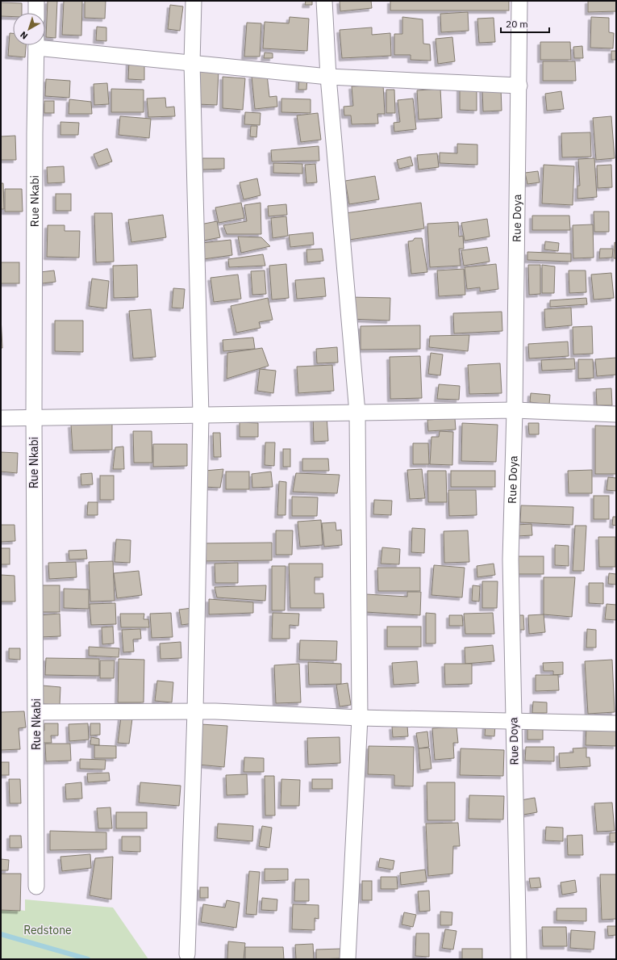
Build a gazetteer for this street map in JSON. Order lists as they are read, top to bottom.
{
  "streets": {
    "street": ["Rue Nkabi", "Rue Doya"]
  },
  "parks": ["Redstone"],
  "scale_bar": "20 m",
  "north": "bottom left"
}
